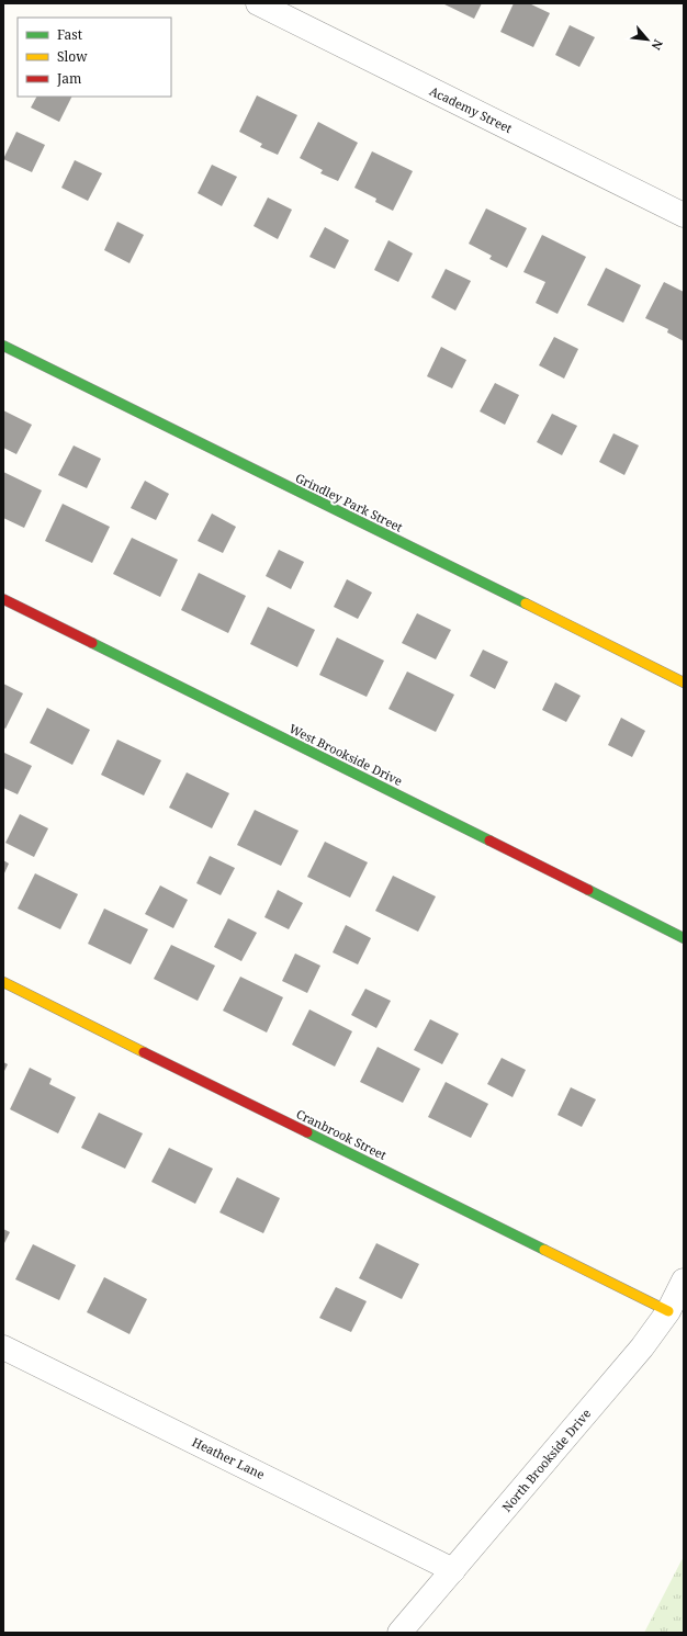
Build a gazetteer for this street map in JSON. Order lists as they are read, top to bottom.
{
  "streets": {
    "street": [
      "Academy Street",
      "Grindley Park Street",
      "West Brookside Drive",
      "Cranbrook Street",
      "Heather Lane",
      "North Brookside Drive"
    ]
  },
  "crossings": [
    ["Cranbrook Street", "North Brookside Drive"],
    ["Heather Lane", "North Brookside Drive"]
  ],
  "legend": ["Fast", "Slow", "Jam"],
  "north": "bottom right"
}
